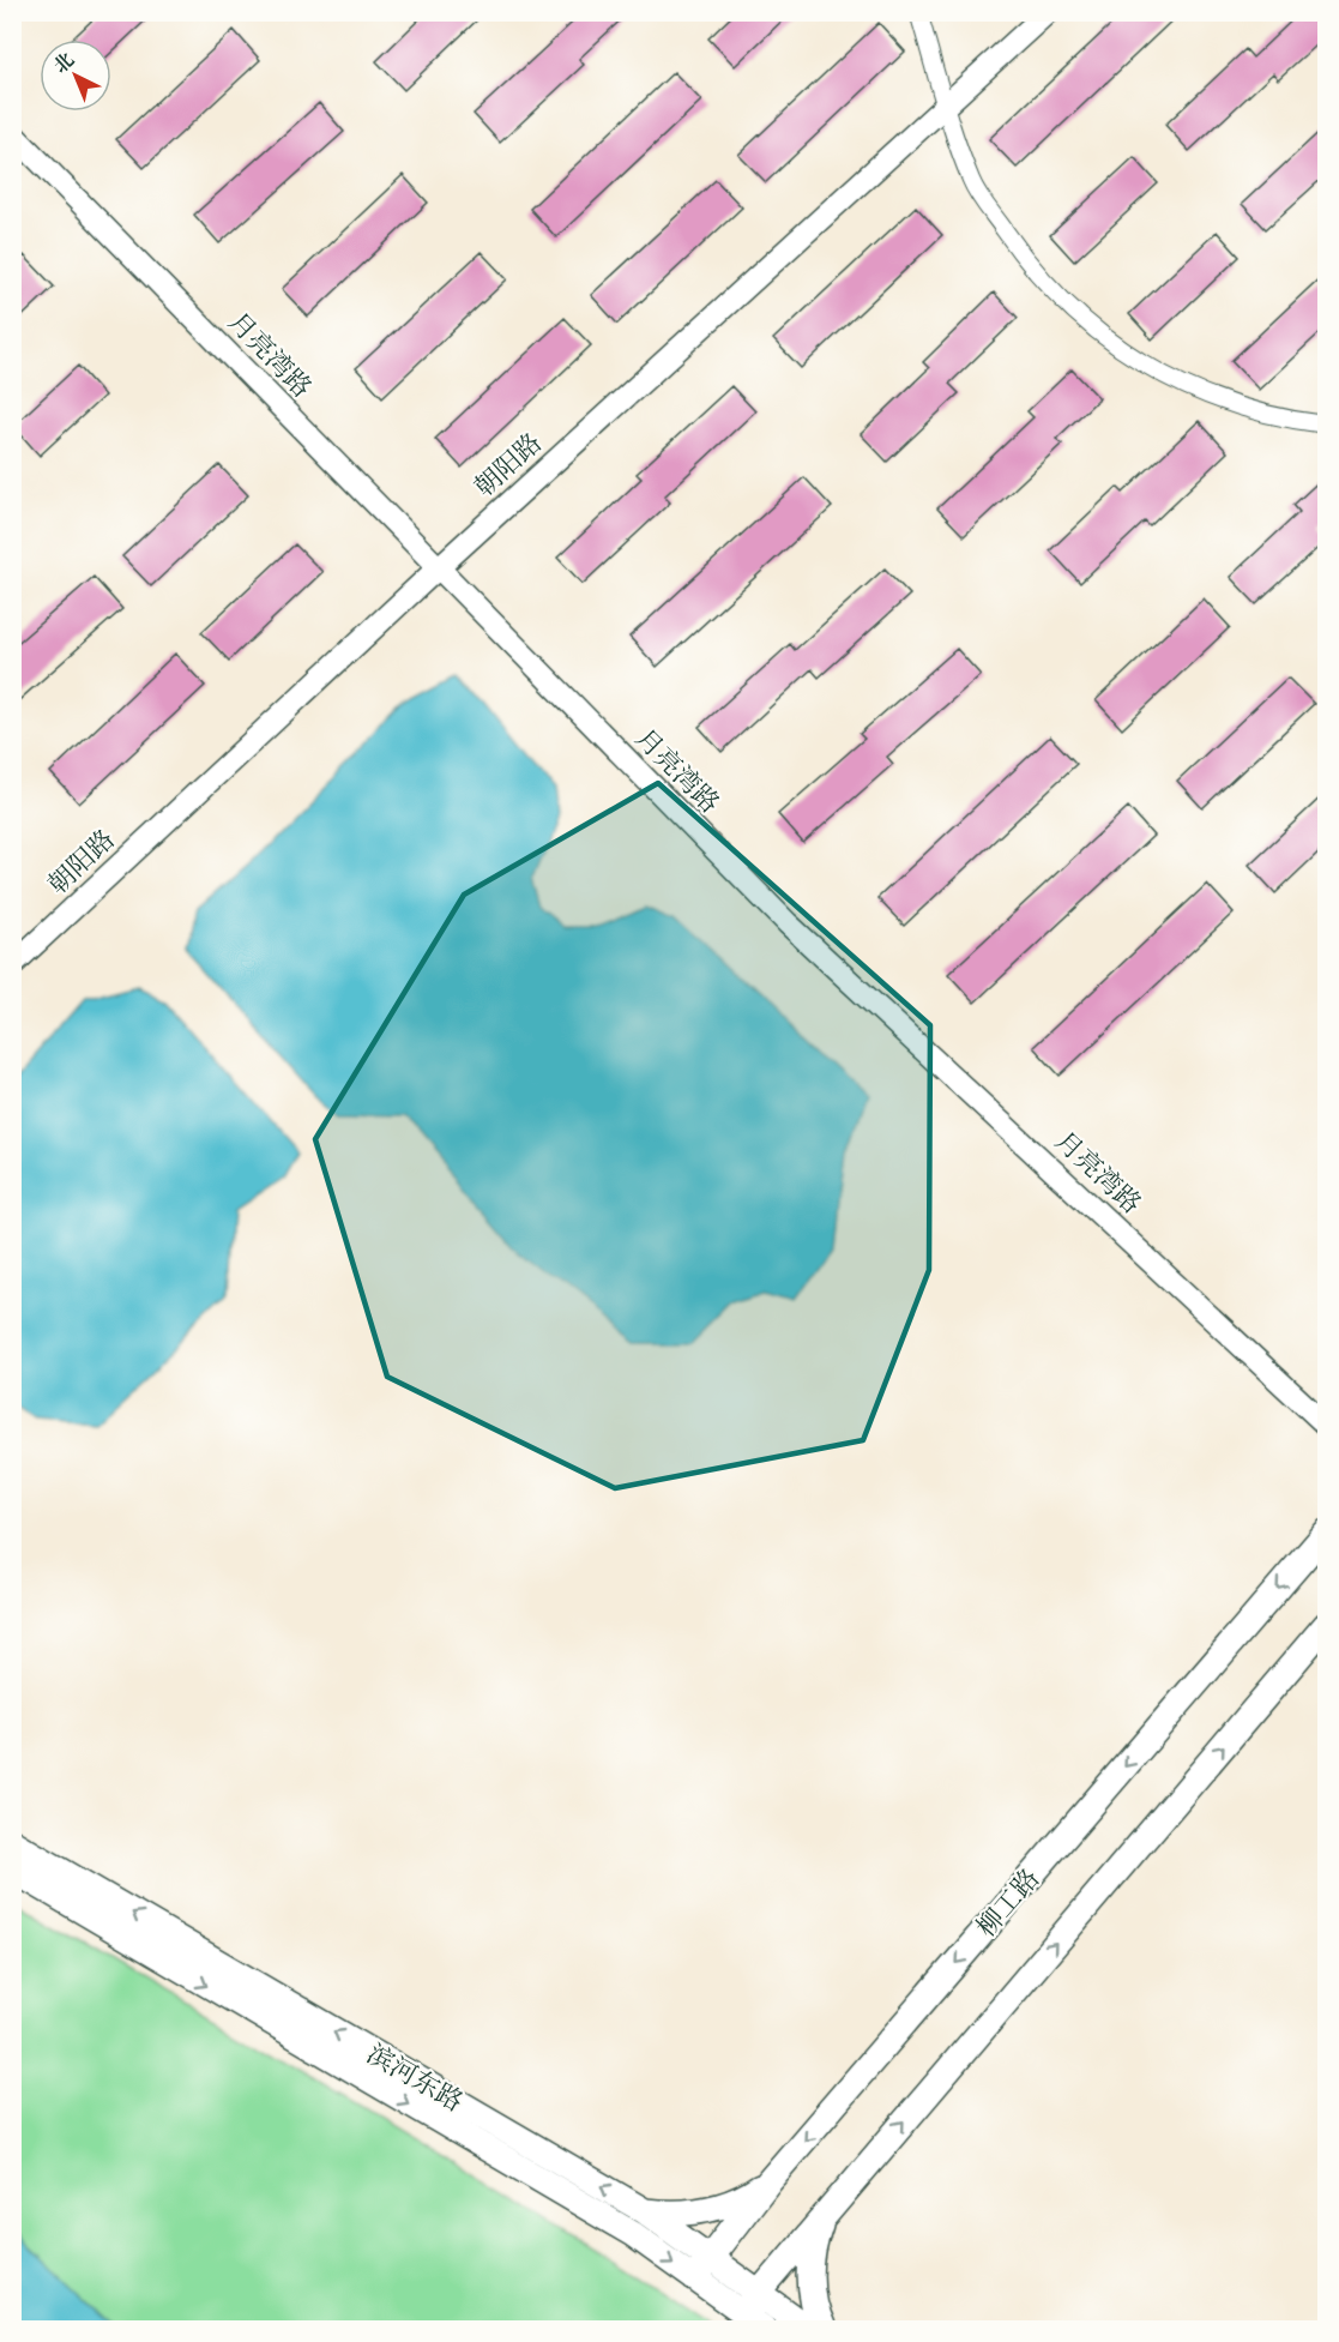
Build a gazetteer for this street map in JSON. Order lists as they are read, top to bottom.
{
  "streets": {
    "main road": ["柳工路", "滨河东路"],
    "street": ["月亮湾路", "朝阳路"]
  },
  "crossings": [
    ["月亮湾路", "朝阳路"],
    ["柳工路", "滨河东路"]
  ],
  "north": "top left"
}
